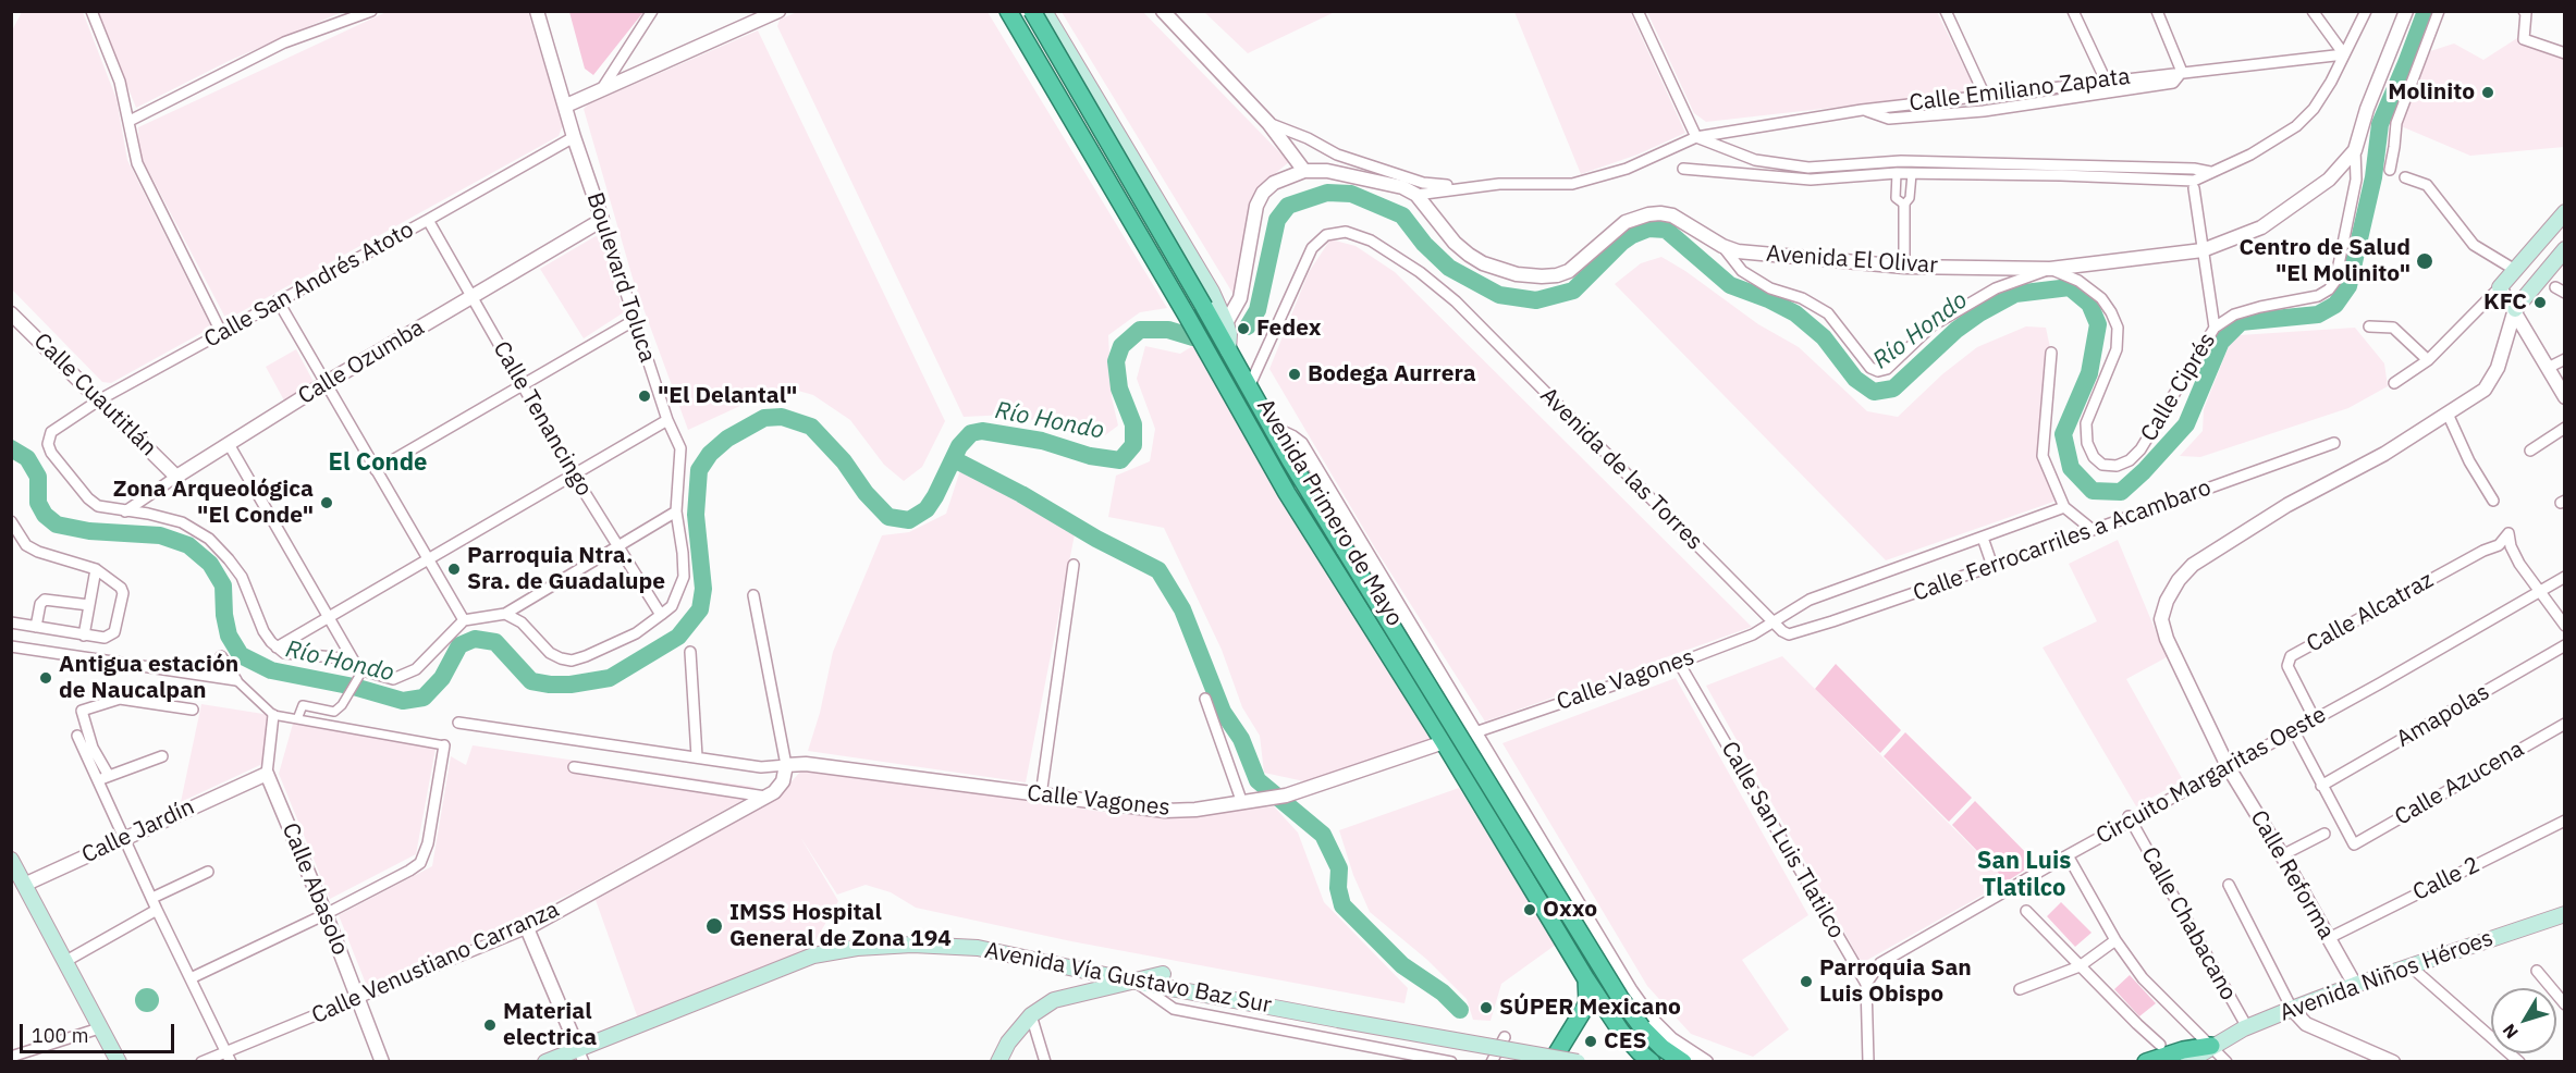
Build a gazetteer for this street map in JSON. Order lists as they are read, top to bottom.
{
  "streets": {
    "highway": ["Avenida Primero de Mayo"],
    "main road": ["Avenida Niños Héroes", "Avenida Vía Gustavo Baz Sur"],
    "street": [
      "Calle Emiliano Zapata",
      "Avenida El Olivar",
      "Boulevard Toluca",
      "Calle San Andrés Atoto",
      "Calle Ozumba",
      "Calle Ciprés",
      "Calle Cuautitlán",
      "Calle Tenancingo",
      "Avenida de las Torres",
      "Calle Ferrocarriles a Acambaro",
      "Calle Alcatraz",
      "Calle Vagones",
      "Amapolas",
      "Circuito Margaritas Oeste",
      "Calle Azucena",
      "Calle Jardín",
      "Calle San Luis Tlatilco",
      "Calle Reforma",
      "Calle 2",
      "Calle Abasolo",
      "Calle Chabacano",
      "Calle Venustiano Carranza"
    ]
  },
  "crossings": [
    ["Calle Emiliano Zapata", "Avenida El Olivar"],
    ["Avenida El Olivar", "Calle Ciprés"],
    ["Boulevard Toluca", "Calle San Andrés Atoto"],
    ["Boulevard Toluca", "Calle Ozumba"],
    ["Boulevard Toluca", "Calle Tenancingo"],
    ["Calle San Andrés Atoto", "Calle Ozumba"],
    ["Calle San Andrés Atoto", "Calle Cuautitlán"],
    ["Calle San Andrés Atoto", "Calle Tenancingo"],
    ["Calle Ozumba", "Calle Cuautitlán"],
    ["Calle Ozumba", "Calle Tenancingo"],
    ["Avenida de las Torres", "Avenida Primero de Mayo"],
    ["Avenida de las Torres", "Calle Ferrocarriles a Acambaro"],
    ["Avenida de las Torres", "Calle Vagones"],
    ["Avenida Primero de Mayo", "Calle Vagones"],
    ["Calle Ferrocarriles a Acambaro", "Calle Vagones"],
    ["Calle Alcatraz", "Circuito Margaritas Oeste"],
    ["Calle Vagones", "Calle San Luis Tlatilco"],
    ["Calle Vagones", "Calle Venustiano Carranza"],
    ["Amapolas", "Calle Azucena"],
    ["Circuito Margaritas Oeste", "Calle San Luis Tlatilco"],
    ["Circuito Margaritas Oeste", "Calle Reforma"],
    ["Circuito Margaritas Oeste", "Calle Chabacano"],
    ["Calle Jardín", "Calle Abasolo"],
    ["Calle Reforma", "Calle 2"],
    ["Calle Reforma", "Avenida Niños Héroes"],
    ["Calle Abasolo", "Calle Venustiano Carranza"],
    ["Calle Chabacano", "Avenida Niños Héroes"]
  ],
  "districts": ["El Conde", "San Luis Tlatilco"],
  "water": ["Río Hondo"],
  "places": [
    "Molinito",
    "Centro de Salud \"El Molinito\"",
    "KFC",
    "Fedex",
    "Bodega Aurrera",
    "\"El Delantal\"",
    "Zona Arqueológica \"El Conde\"",
    "Parroquia Ntra. Sra. de Guadalupe",
    "Antigua estación de Naucalpan",
    "Oxxo",
    "IMSS Hospital General de Zona 194",
    "Parroquia San Luis Obispo",
    "SÚPER Mexicano",
    "Material electrica",
    "CES"
  ],
  "scale_bar": "100 m",
  "north": "bottom left"
}
